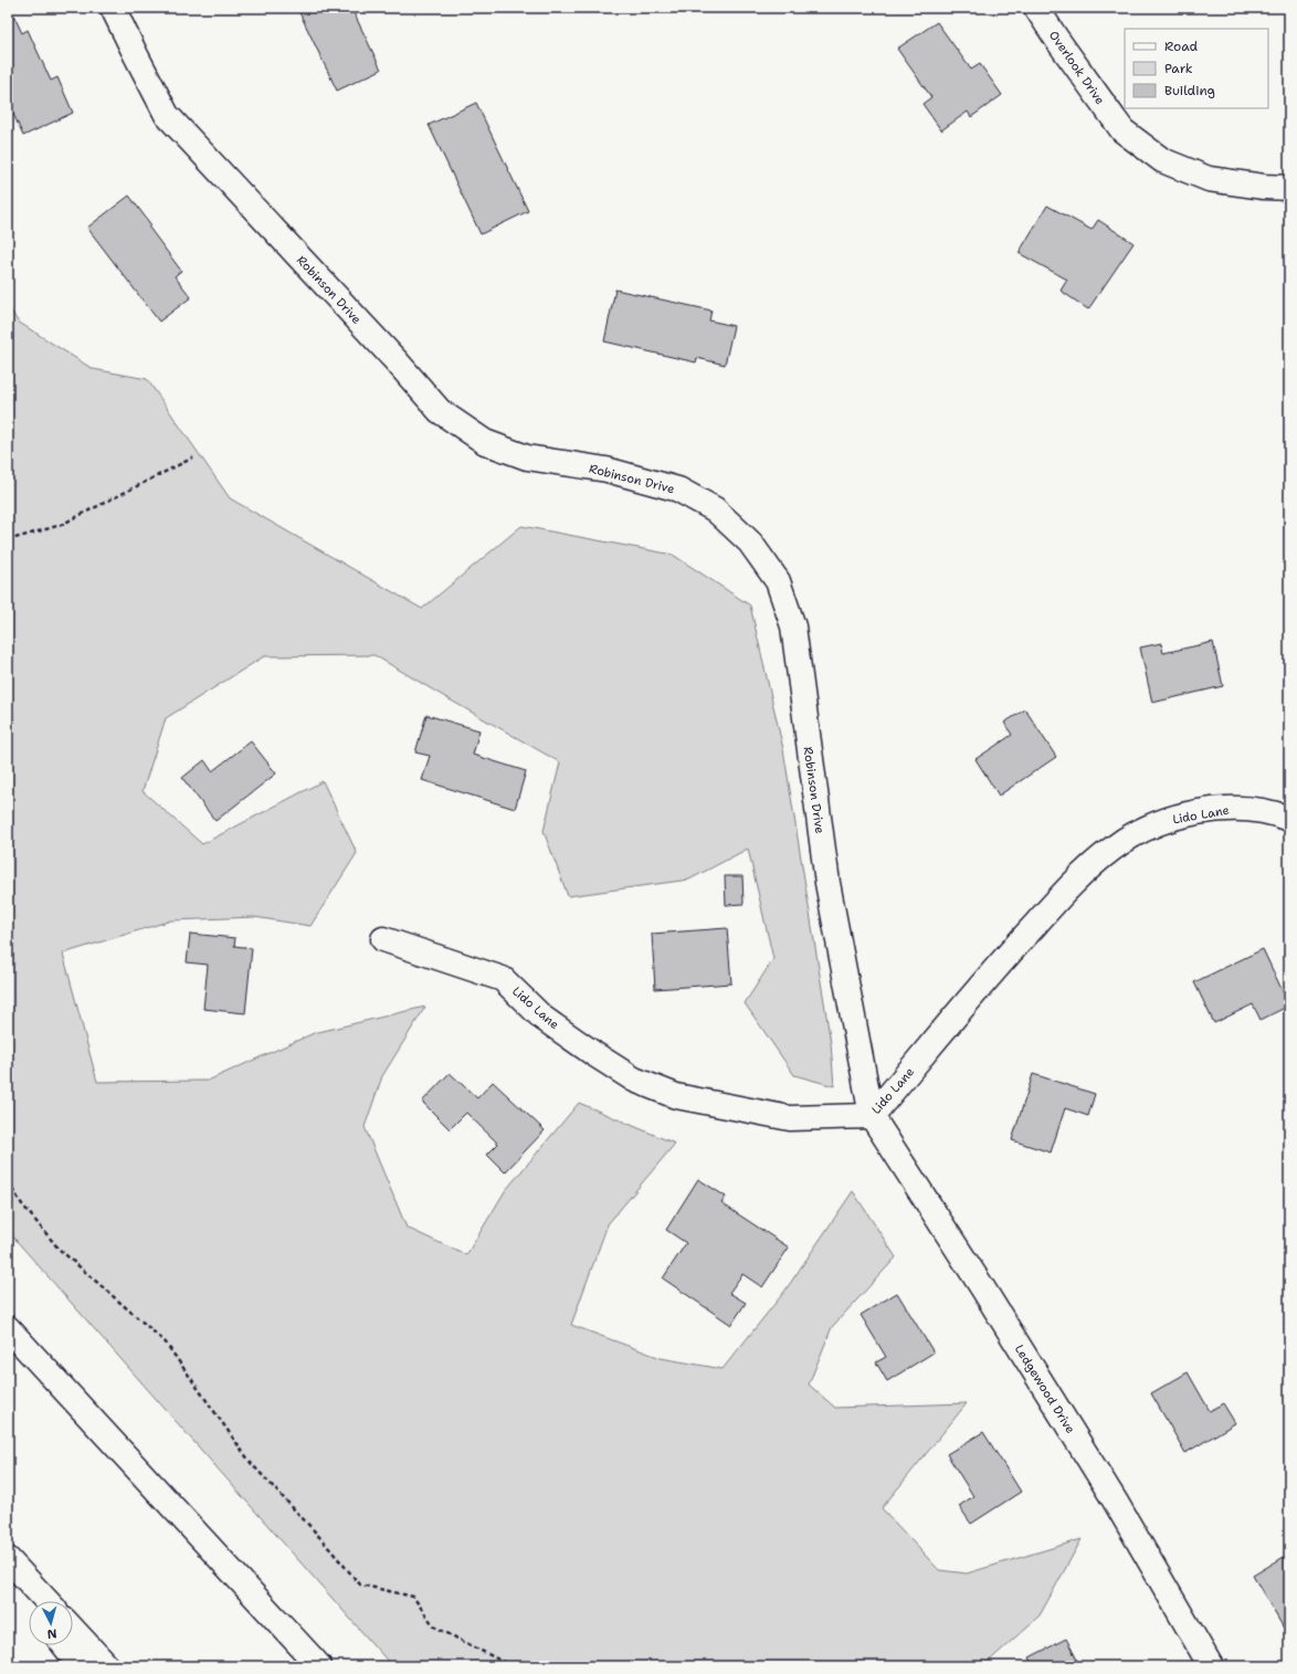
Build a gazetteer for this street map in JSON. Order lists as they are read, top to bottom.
{
  "streets": {
    "main road": [
      "Overlook Drive",
      "Robinson Drive",
      "Lido Lane",
      "Ledgewood Drive"
    ]
  },
  "crossings": [
    ["Robinson Drive", "Lido Lane"],
    ["Robinson Drive", "Ledgewood Drive"],
    ["Lido Lane", "Ledgewood Drive"]
  ],
  "legend": ["Road", "Park", "Building"],
  "north": "bottom"
}
